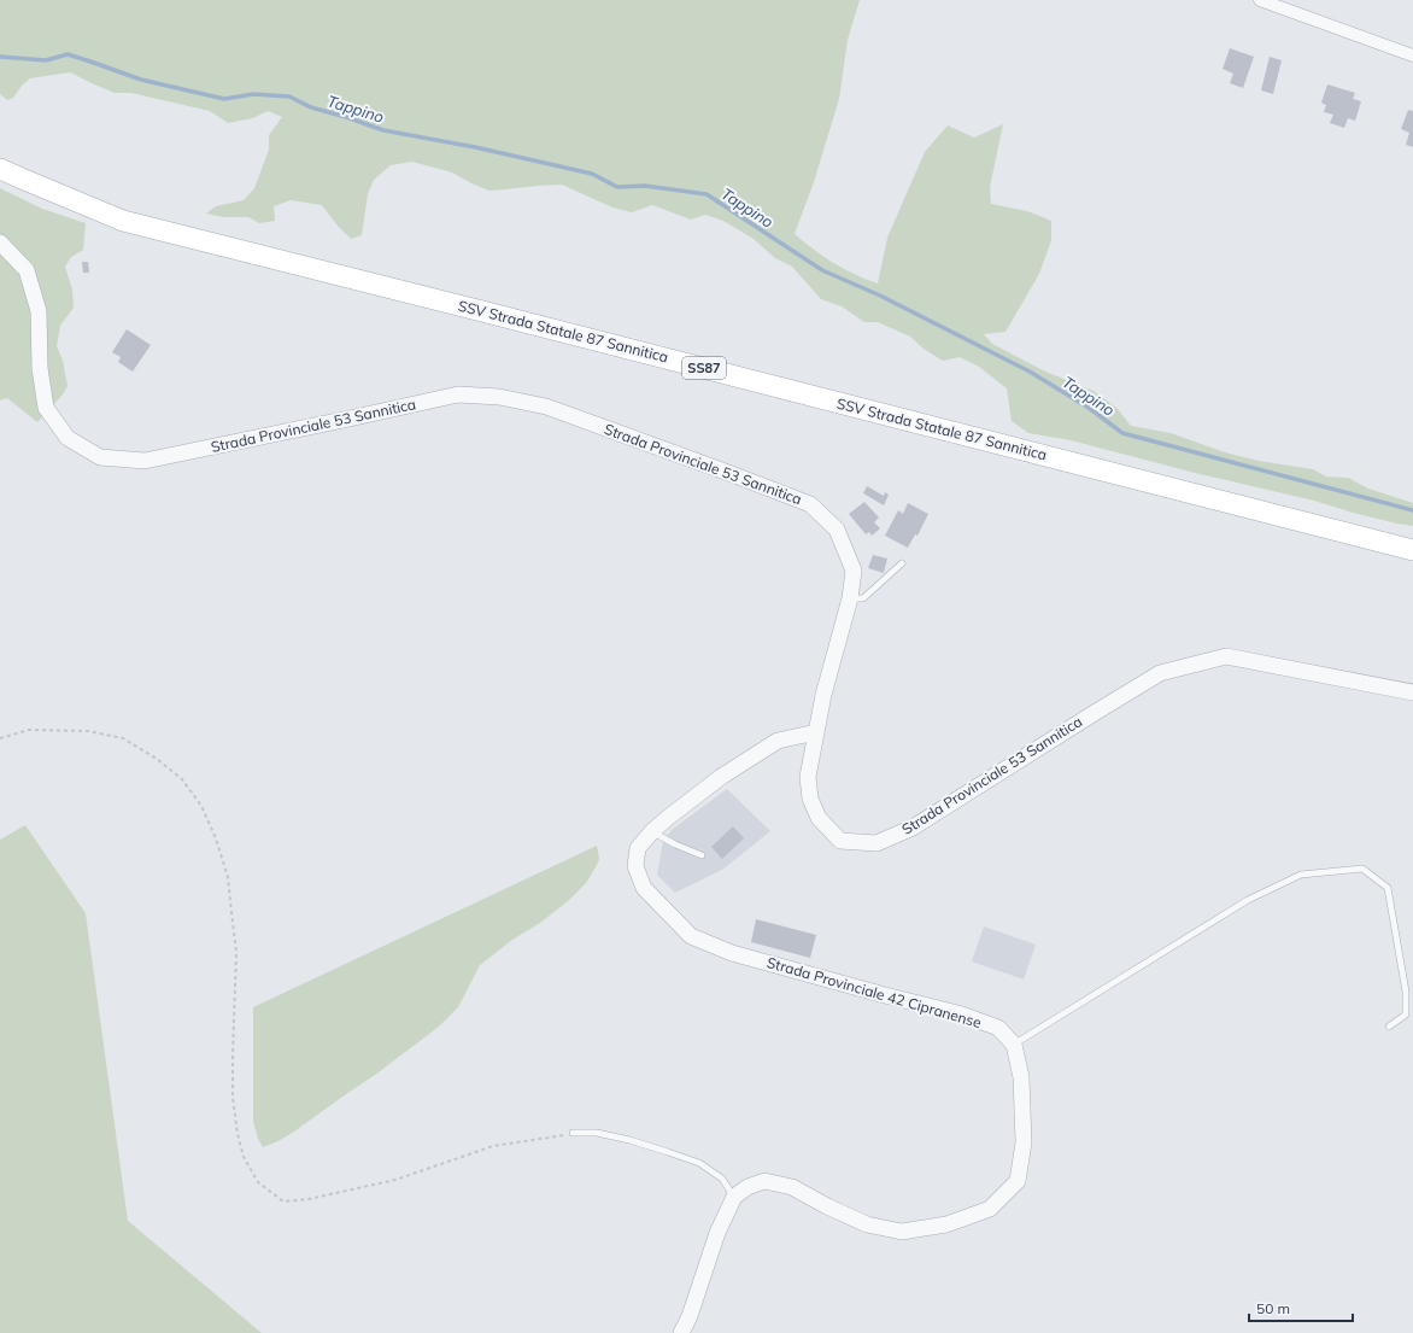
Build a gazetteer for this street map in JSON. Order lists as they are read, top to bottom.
{
  "streets": {
    "main road": ["SSV Strada Statale 87 Sannitica", "SS87"],
    "street": ["Strada Provinciale 53 Sannitica", "Strada Provinciale 42 Cipranense"]
  },
  "crossings": [
    ["Strada Provinciale 53 Sannitica", "Strada Provinciale 42 Cipranense"]
  ],
  "water": ["Tappino"],
  "scale_bar": "50 m"
}
